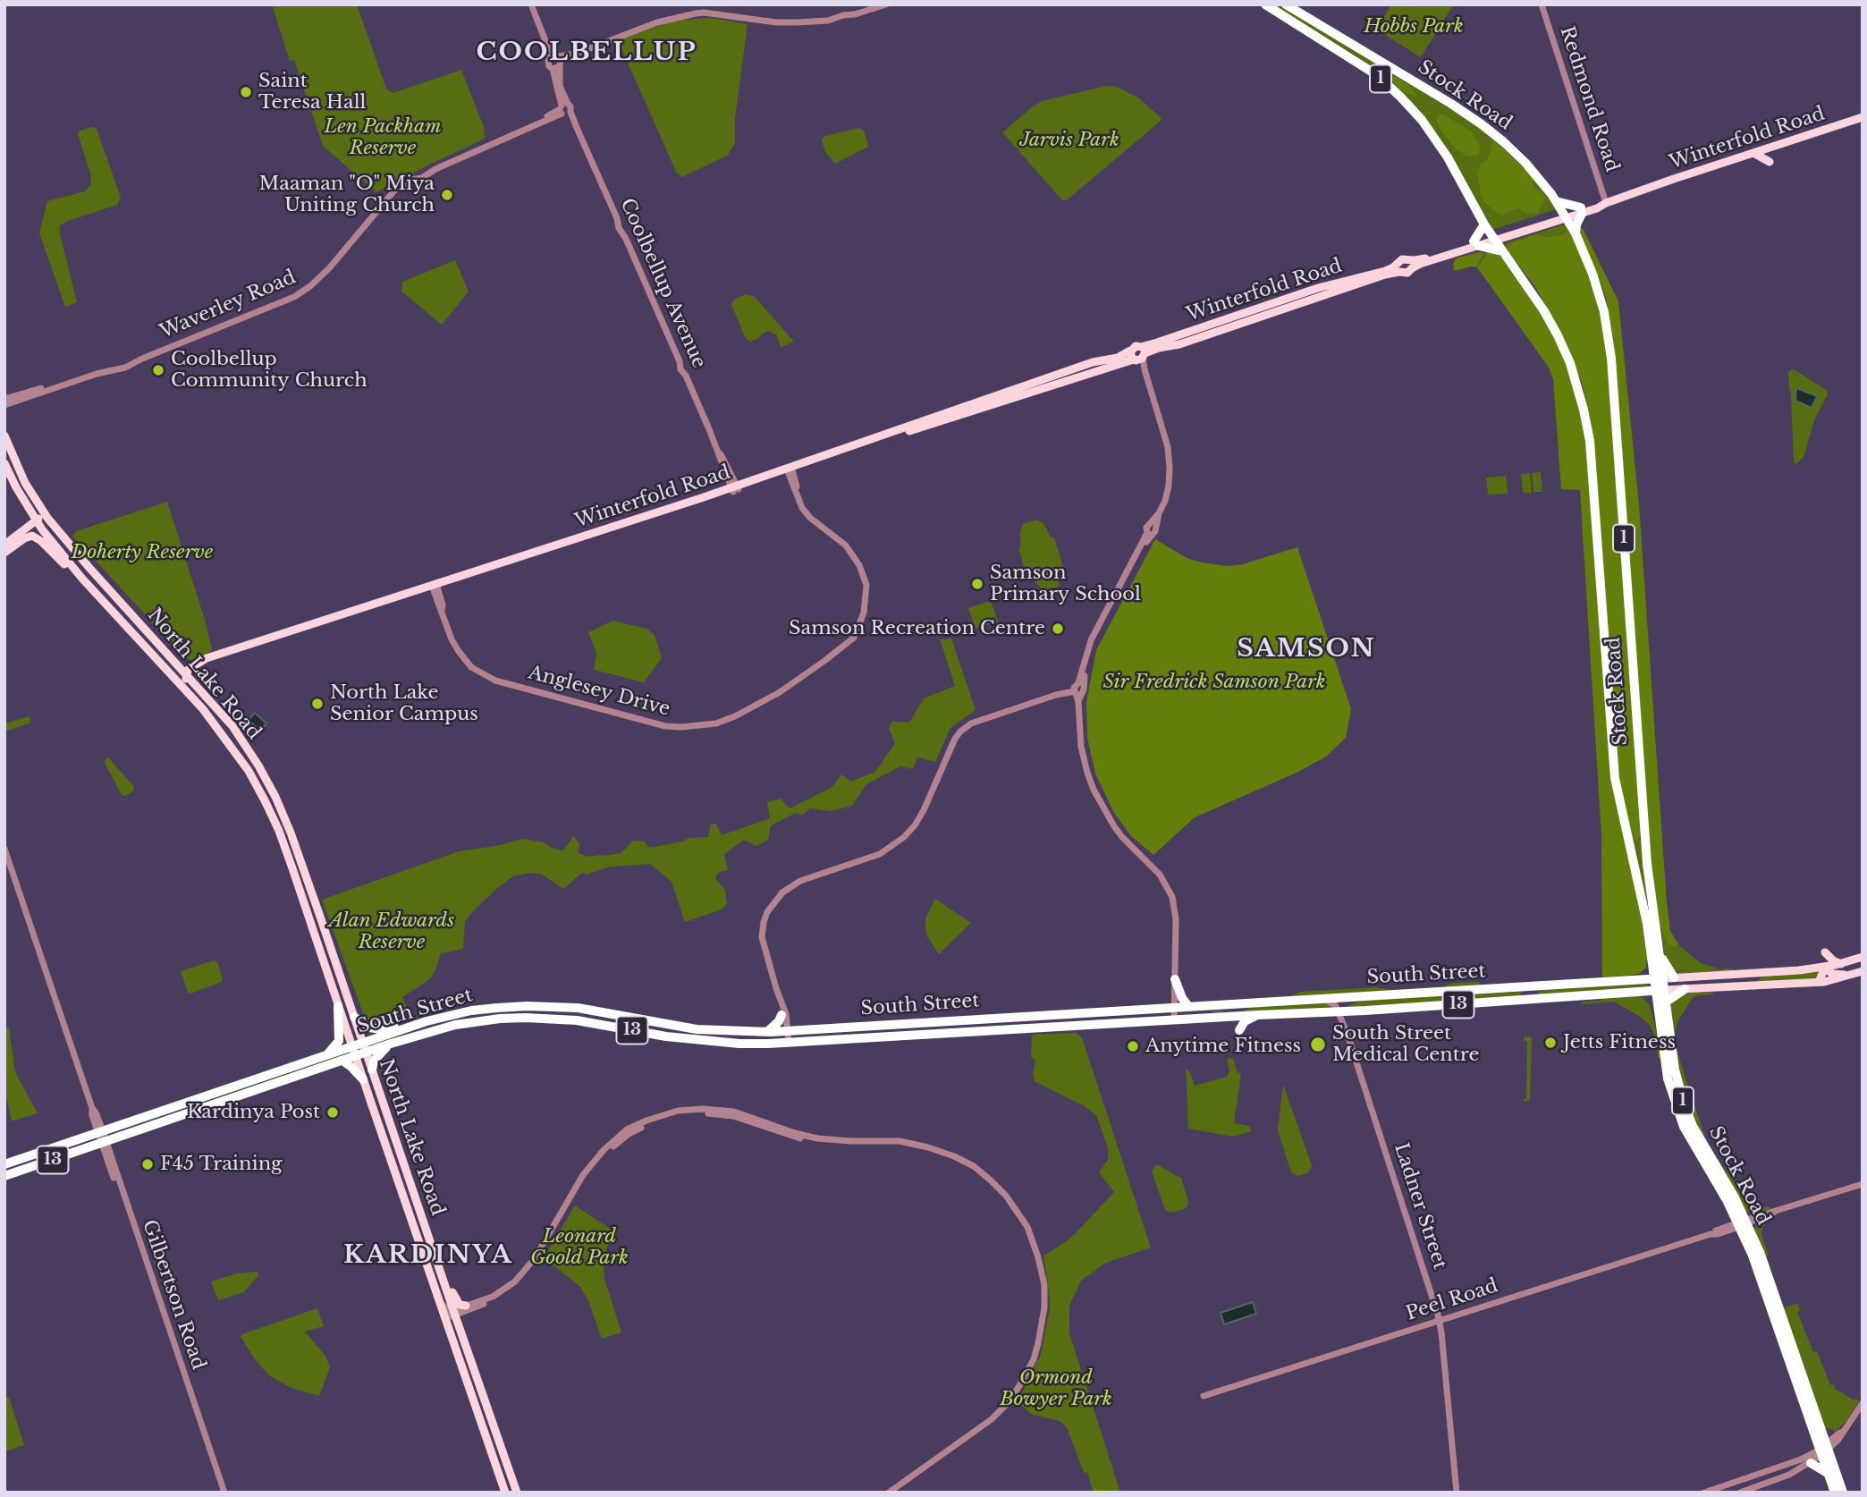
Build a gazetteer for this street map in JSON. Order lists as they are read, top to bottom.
{
  "streets": {
    "highway": [
      "1",
      "Stock Road",
      "South Street",
      "13"
    ],
    "main road": ["Winterfold Road", "North Lake Road"],
    "street": [
      "Redmond Road",
      "Coolbellup Avenue",
      "Waverley Road",
      "Anglesey Drive",
      "Ladner Street",
      "Gilbertson Road",
      "Peel Road"
    ]
  },
  "crossings": [
    ["Stock Road", "Winterfold Road"],
    ["Stock Road", "South Street"],
    ["Stock Road", "Peel Road"],
    ["Redmond Road", "Winterfold Road"],
    ["Winterfold Road", "Coolbellup Avenue"],
    ["Winterfold Road", "North Lake Road"],
    ["Winterfold Road", "Anglesey Drive"],
    ["Coolbellup Avenue", "Waverley Road"],
    ["North Lake Road", "South Street"],
    ["South Street", "Ladner Street"],
    ["South Street", "Gilbertson Road"],
    ["Ladner Street", "Peel Road"]
  ],
  "districts": ["COOLBELLUP", "SAMSON", "KARDINYA"],
  "parks": [
    "Hobbs Park",
    "Len Packham Reserve",
    "Jarvis Park",
    "Doherty Reserve",
    "Sir Fredrick Samson Park",
    "Alan Edwards Reserve",
    "Leonard Goold Park",
    "Ormond Bowyer Park"
  ],
  "places": [
    "Saint Teresa Hall",
    "Maaman \"O\" Miya Uniting Church",
    "Coolbellup Community Church",
    "Samson Primary School",
    "Samson Recreation Centre",
    "North Lake Senior Campus",
    "Jetts Fitness",
    "South Street Medical Centre",
    "Anytime Fitness",
    "Kardinya Post",
    "F45 Training"
  ]
}
